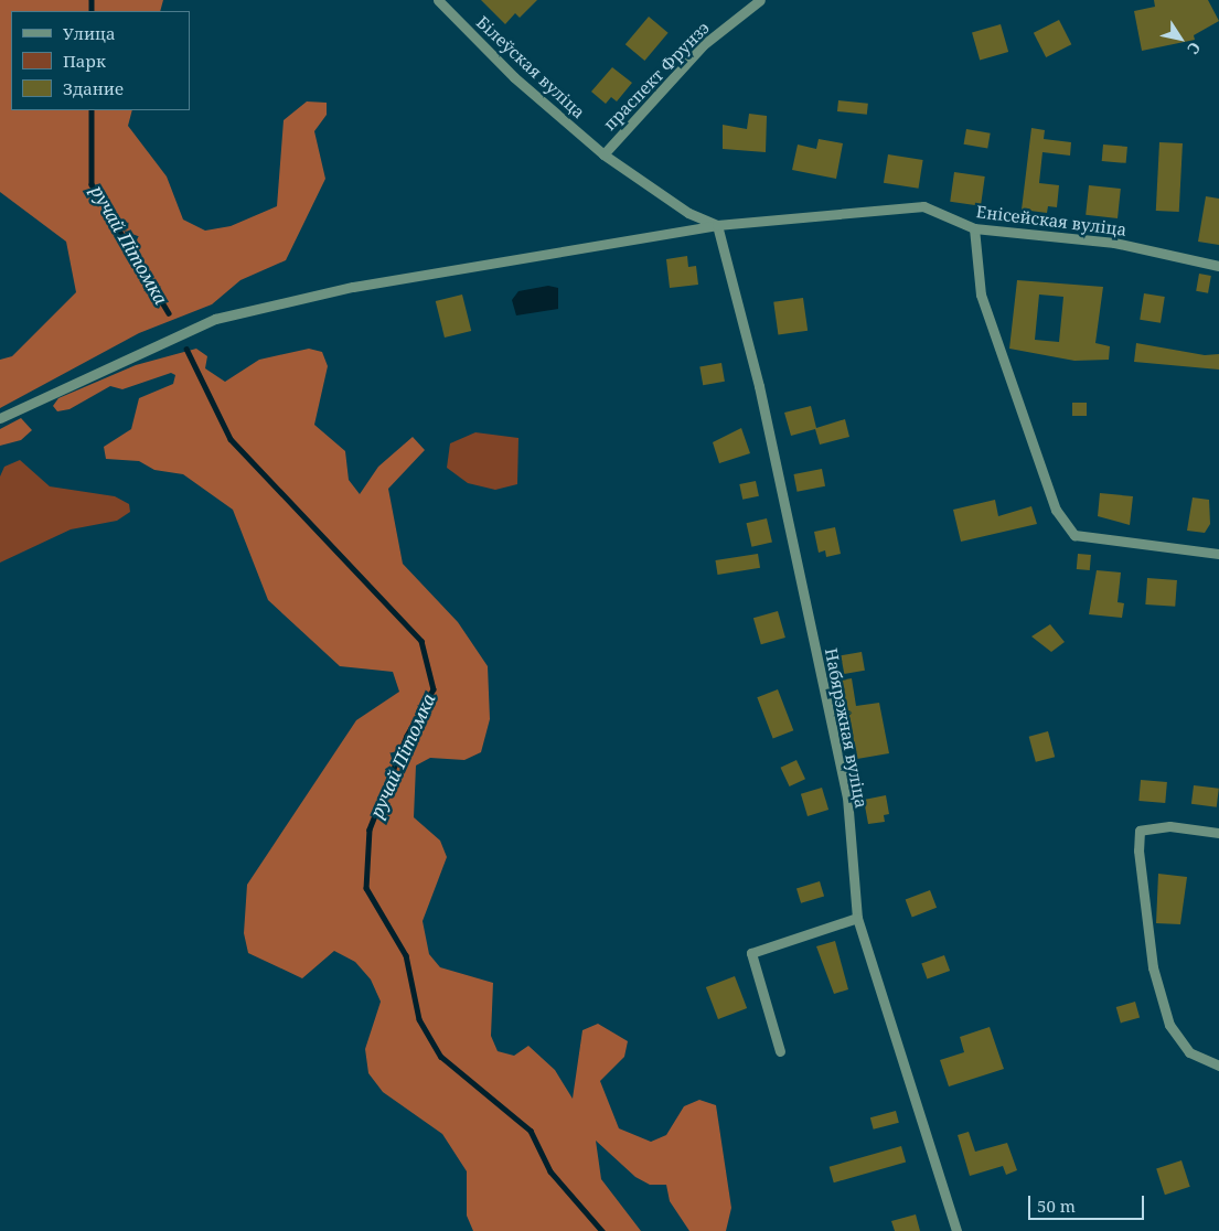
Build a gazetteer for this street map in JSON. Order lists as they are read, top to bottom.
{
  "streets": {
    "street": [
      "Білеўская вуліца",
      "праспект Фрунзэ",
      "Енісейская вуліца",
      "Набярэжная вуліца"
    ]
  },
  "crossings": [
    ["Білеўская вуліца", "праспект Фрунзэ"],
    ["Білеўская вуліца", "Енісейская вуліца"],
    ["Білеўская вуліца", "Набярэжная вуліца"],
    ["Енісейская вуліца", "Набярэжная вуліца"]
  ],
  "water": ["ручай Пітомка"],
  "legend": ["Улица", "Парк", "Здание"],
  "scale_bar": "50 m",
  "north": "bottom right"
}
